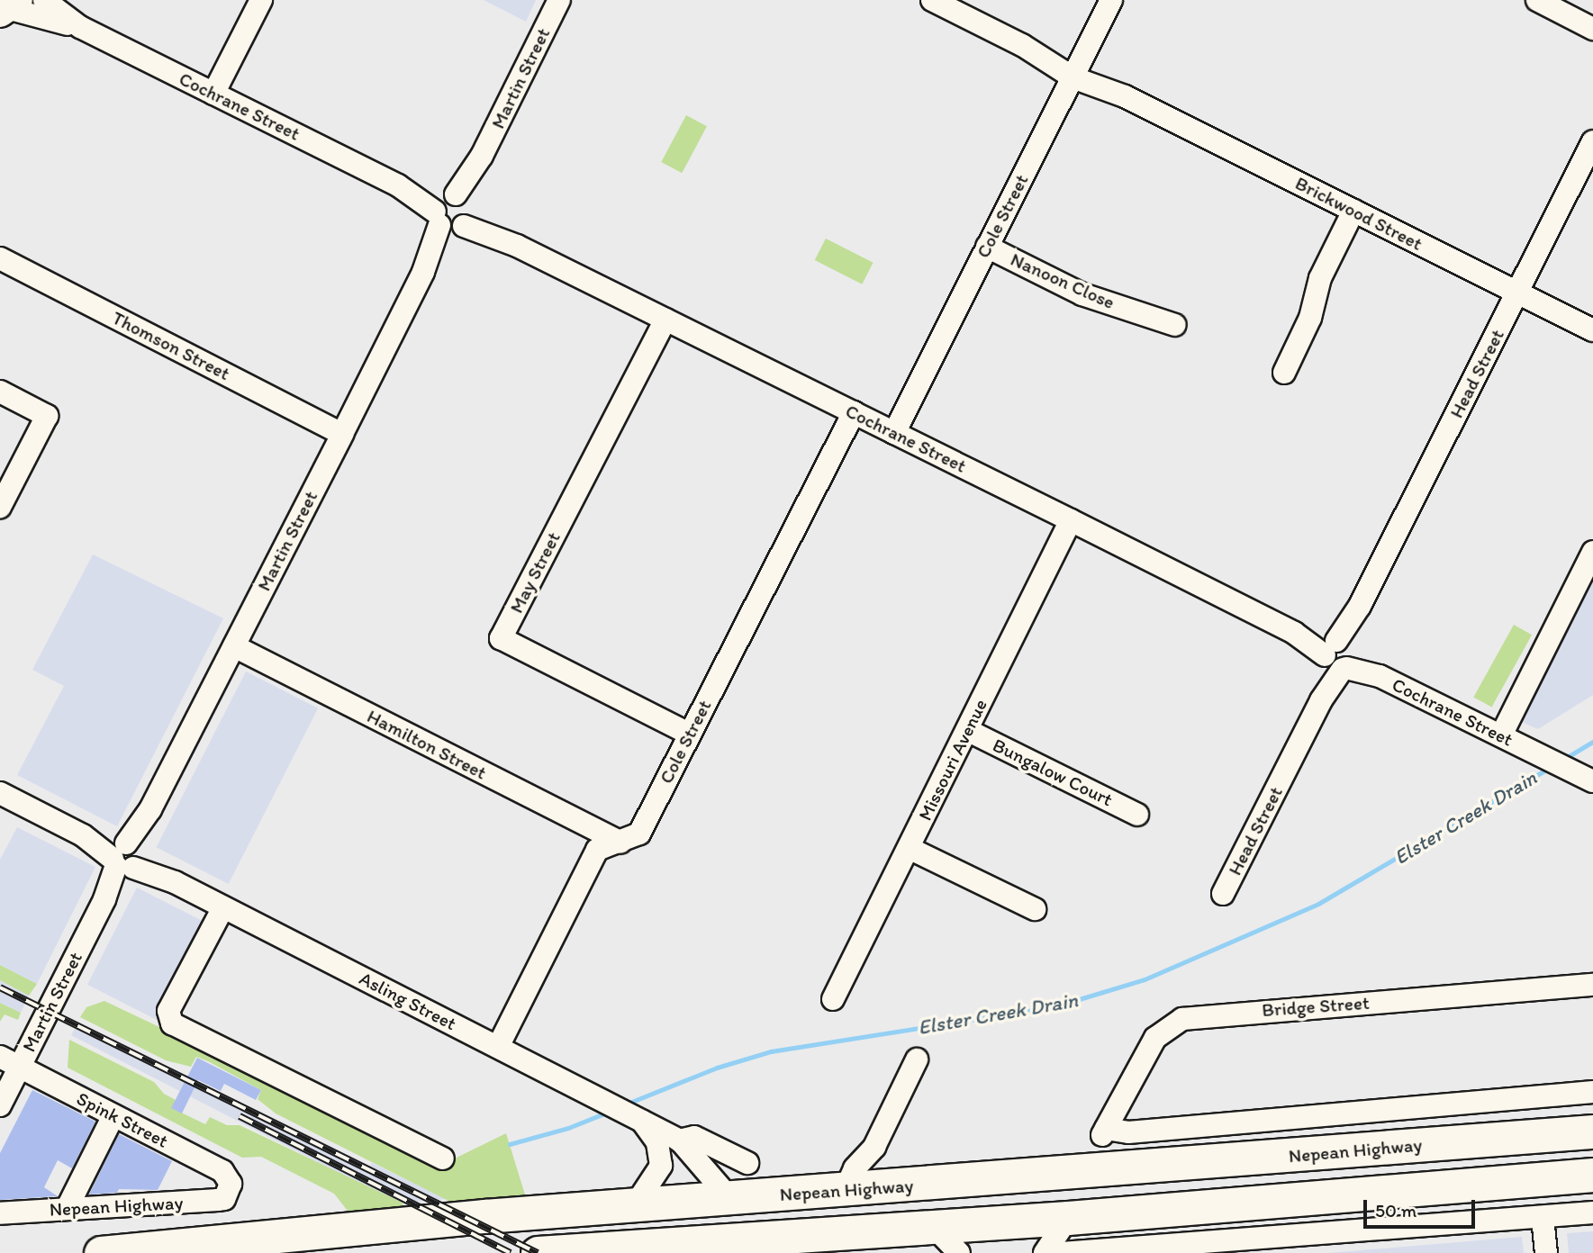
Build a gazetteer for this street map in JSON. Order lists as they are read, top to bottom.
{
  "streets": {
    "highway": ["Nepean Highway"],
    "street": [
      "Martin Street",
      "Cochrane Street",
      "Brickwood Street",
      "Cole Street",
      "Nanoon Close",
      "Thomson Street",
      "Head Street",
      "May Street",
      "Hamilton Street",
      "Missouri Avenue",
      "Bungalow Court",
      "Asling Street",
      "Bridge Street",
      "Spink Street"
    ]
  },
  "crossings": [
    ["Martin Street", "Cochrane Street"],
    ["Martin Street", "Thomson Street"],
    ["Martin Street", "Hamilton Street"],
    ["Martin Street", "Asling Street"],
    ["Martin Street", "Spink Street"],
    ["Cochrane Street", "Cole Street"],
    ["Cochrane Street", "Head Street"],
    ["Cochrane Street", "May Street"],
    ["Cochrane Street", "Missouri Avenue"],
    ["Brickwood Street", "Cole Street"],
    ["Brickwood Street", "Head Street"],
    ["Cole Street", "Nanoon Close"],
    ["Cole Street", "May Street"],
    ["Cole Street", "Hamilton Street"],
    ["Cole Street", "Asling Street"],
    ["Missouri Avenue", "Bungalow Court"],
    ["Asling Street", "Nepean Highway"],
    ["Spink Street", "Nepean Highway"]
  ],
  "water": ["Elster Creek Drain"],
  "scale_bar": "50 m"
}
